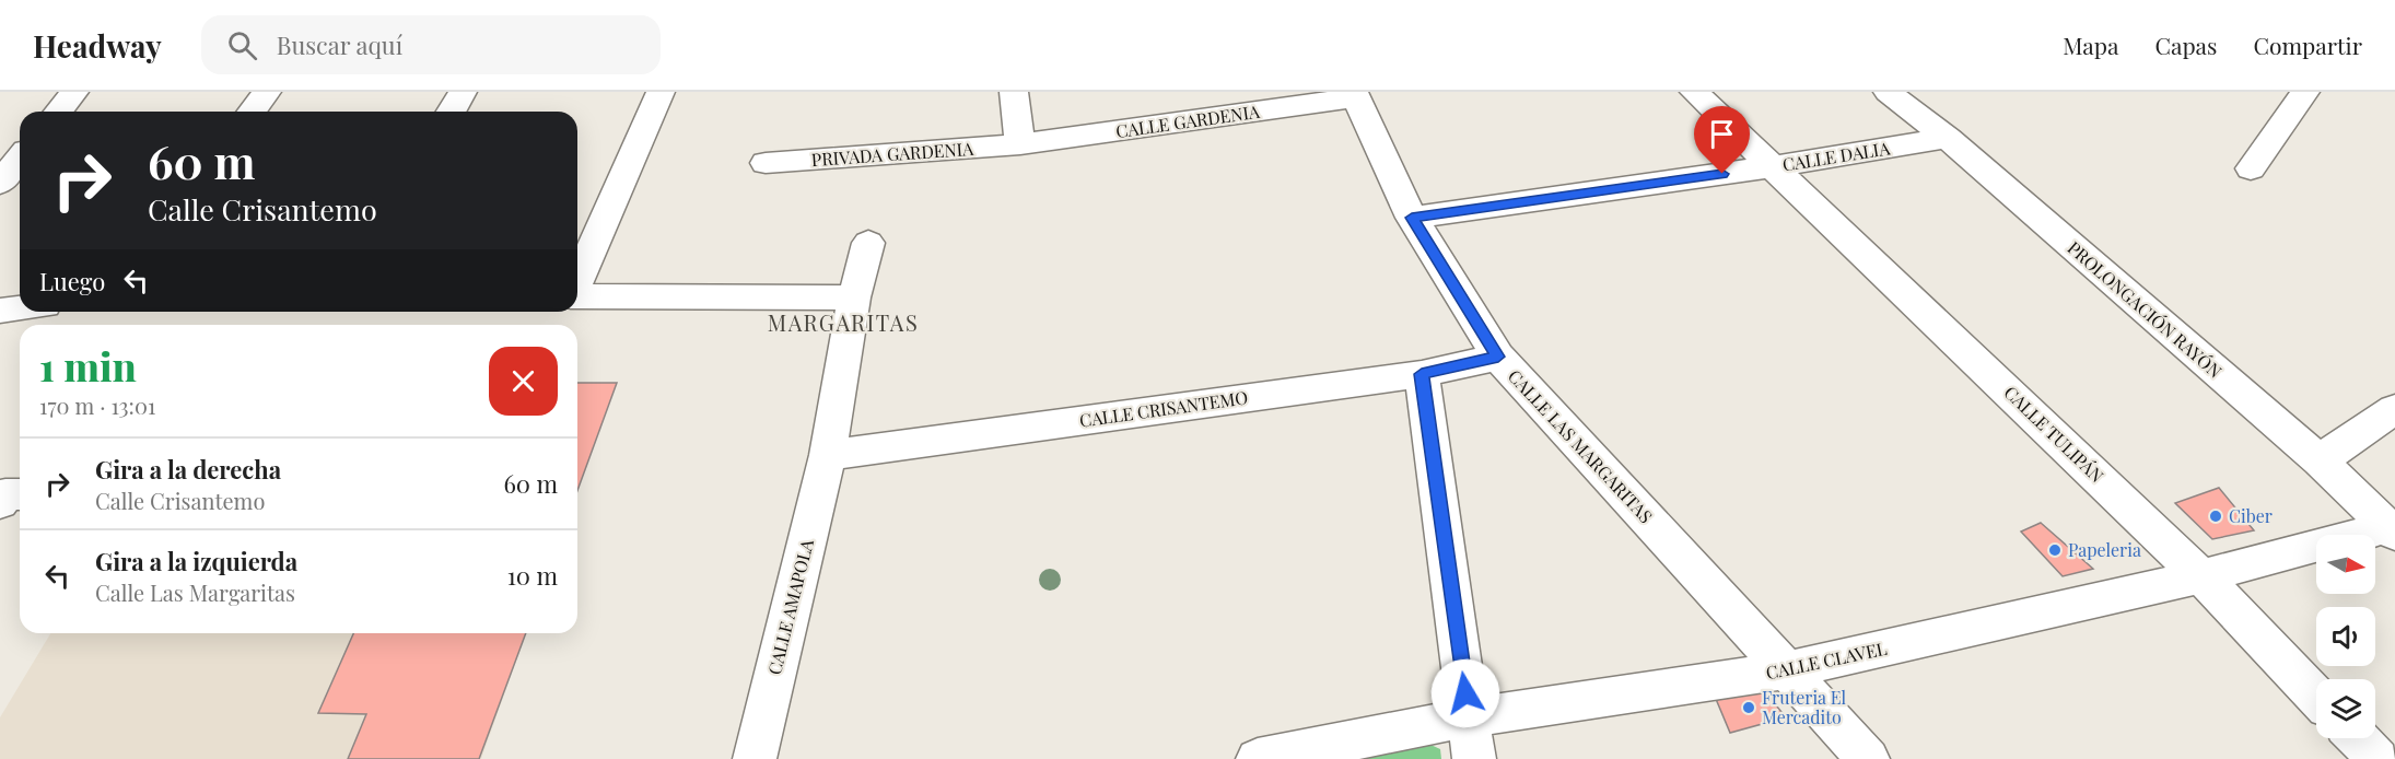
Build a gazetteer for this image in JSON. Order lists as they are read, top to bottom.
{
  "streets": {
    "street": [
      "CALLE GARDENIA",
      "PRIVADA GARDENIA",
      "CALLE DALIA",
      "PROLONGACIÓN RAYÓN",
      "CALLE CRISANTEMO",
      "CALLE TULIPÁN",
      "CALLE LAS MARGARITAS",
      "CALLE AMAPOLA",
      "CALLE CLAVEL"
    ]
  },
  "crossings": [
    ["CALLE GARDENIA", "PRIVADA GARDENIA"],
    ["CALLE GARDENIA", "CALLE LAS MARGARITAS"],
    ["CALLE DALIA", "PROLONGACIÓN RAYÓN"],
    ["CALLE DALIA", "CALLE TULIPÁN"],
    ["CALLE DALIA", "CALLE LAS MARGARITAS"],
    ["PROLONGACIÓN RAYÓN", "CALLE CLAVEL"],
    ["CALLE CRISANTEMO", "CALLE LAS MARGARITAS"],
    ["CALLE CRISANTEMO", "CALLE AMAPOLA"],
    ["CALLE TULIPÁN", "CALLE CLAVEL"],
    ["CALLE LAS MARGARITAS", "CALLE CLAVEL"]
  ],
  "districts": ["MARGARITAS"],
  "places": ["Ciber", "Papeleria", "Fruteria El Mercadito"],
  "north": "right",
  "page": {
    "header": "Headway",
    "search": "Buscar aquí",
    "nav": ["Mapa", "Capas", "Compartir"],
    "turn": ["60 m", "Calle Crisantemo"],
    "then": "Luego",
    "heading": ["1 min", "170 m · 13:01"],
    "list": [
      {
        "name": "Gira a la derecha",
        "note": "Calle Crisantemo",
        "value": "60 m"
      },
      {
        "name": "Gira a la izquierda",
        "note": "Calle Las Margaritas",
        "value": "10 m"
      }
    ]
  }
}
